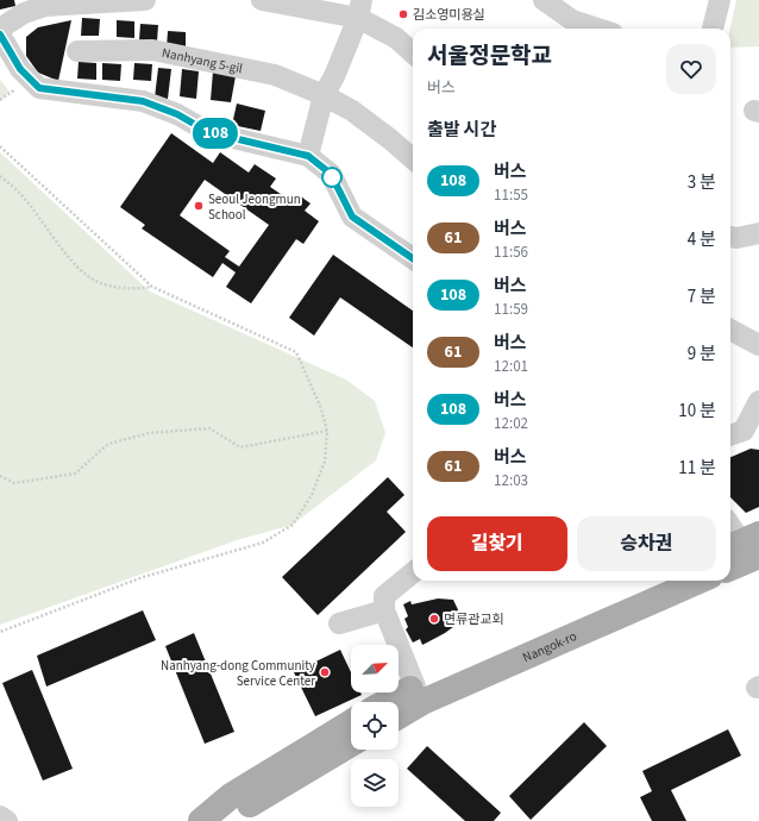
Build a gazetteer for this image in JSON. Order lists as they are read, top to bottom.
{
  "streets": {
    "main road": ["Nangok-ro"],
    "street": ["Nanhyang 5-gil"]
  },
  "places": [
    "김소영미용실",
    "Seoul Jeongmun School",
    "면류관교회",
    "Nanhyang-dong Community Service Center"
  ],
  "lines": ["bus line 108"],
  "north": "top right",
  "page": {
    "on_map": "108",
    "heading": [
      ["서울정문학교", "버스"],
      "출발 시간"
    ],
    "list": [
      {
        "mark": "108",
        "name": "버스",
        "note": "11:55",
        "value": "3 분"
      },
      {
        "mark": "61",
        "name": "버스",
        "note": "11:56",
        "value": "4 분"
      },
      {
        "mark": "108",
        "name": "버스",
        "note": "11:59",
        "value": "7 분"
      },
      {
        "mark": "61",
        "name": "버스",
        "note": "12:01",
        "value": "9 분"
      },
      {
        "mark": "108",
        "name": "버스",
        "note": "12:02",
        "value": "10 분"
      },
      {
        "mark": "61",
        "name": "버스",
        "note": "12:03",
        "value": "11 분"
      }
    ],
    "buttons": ["길찾기", "승차권"]
  }
}
